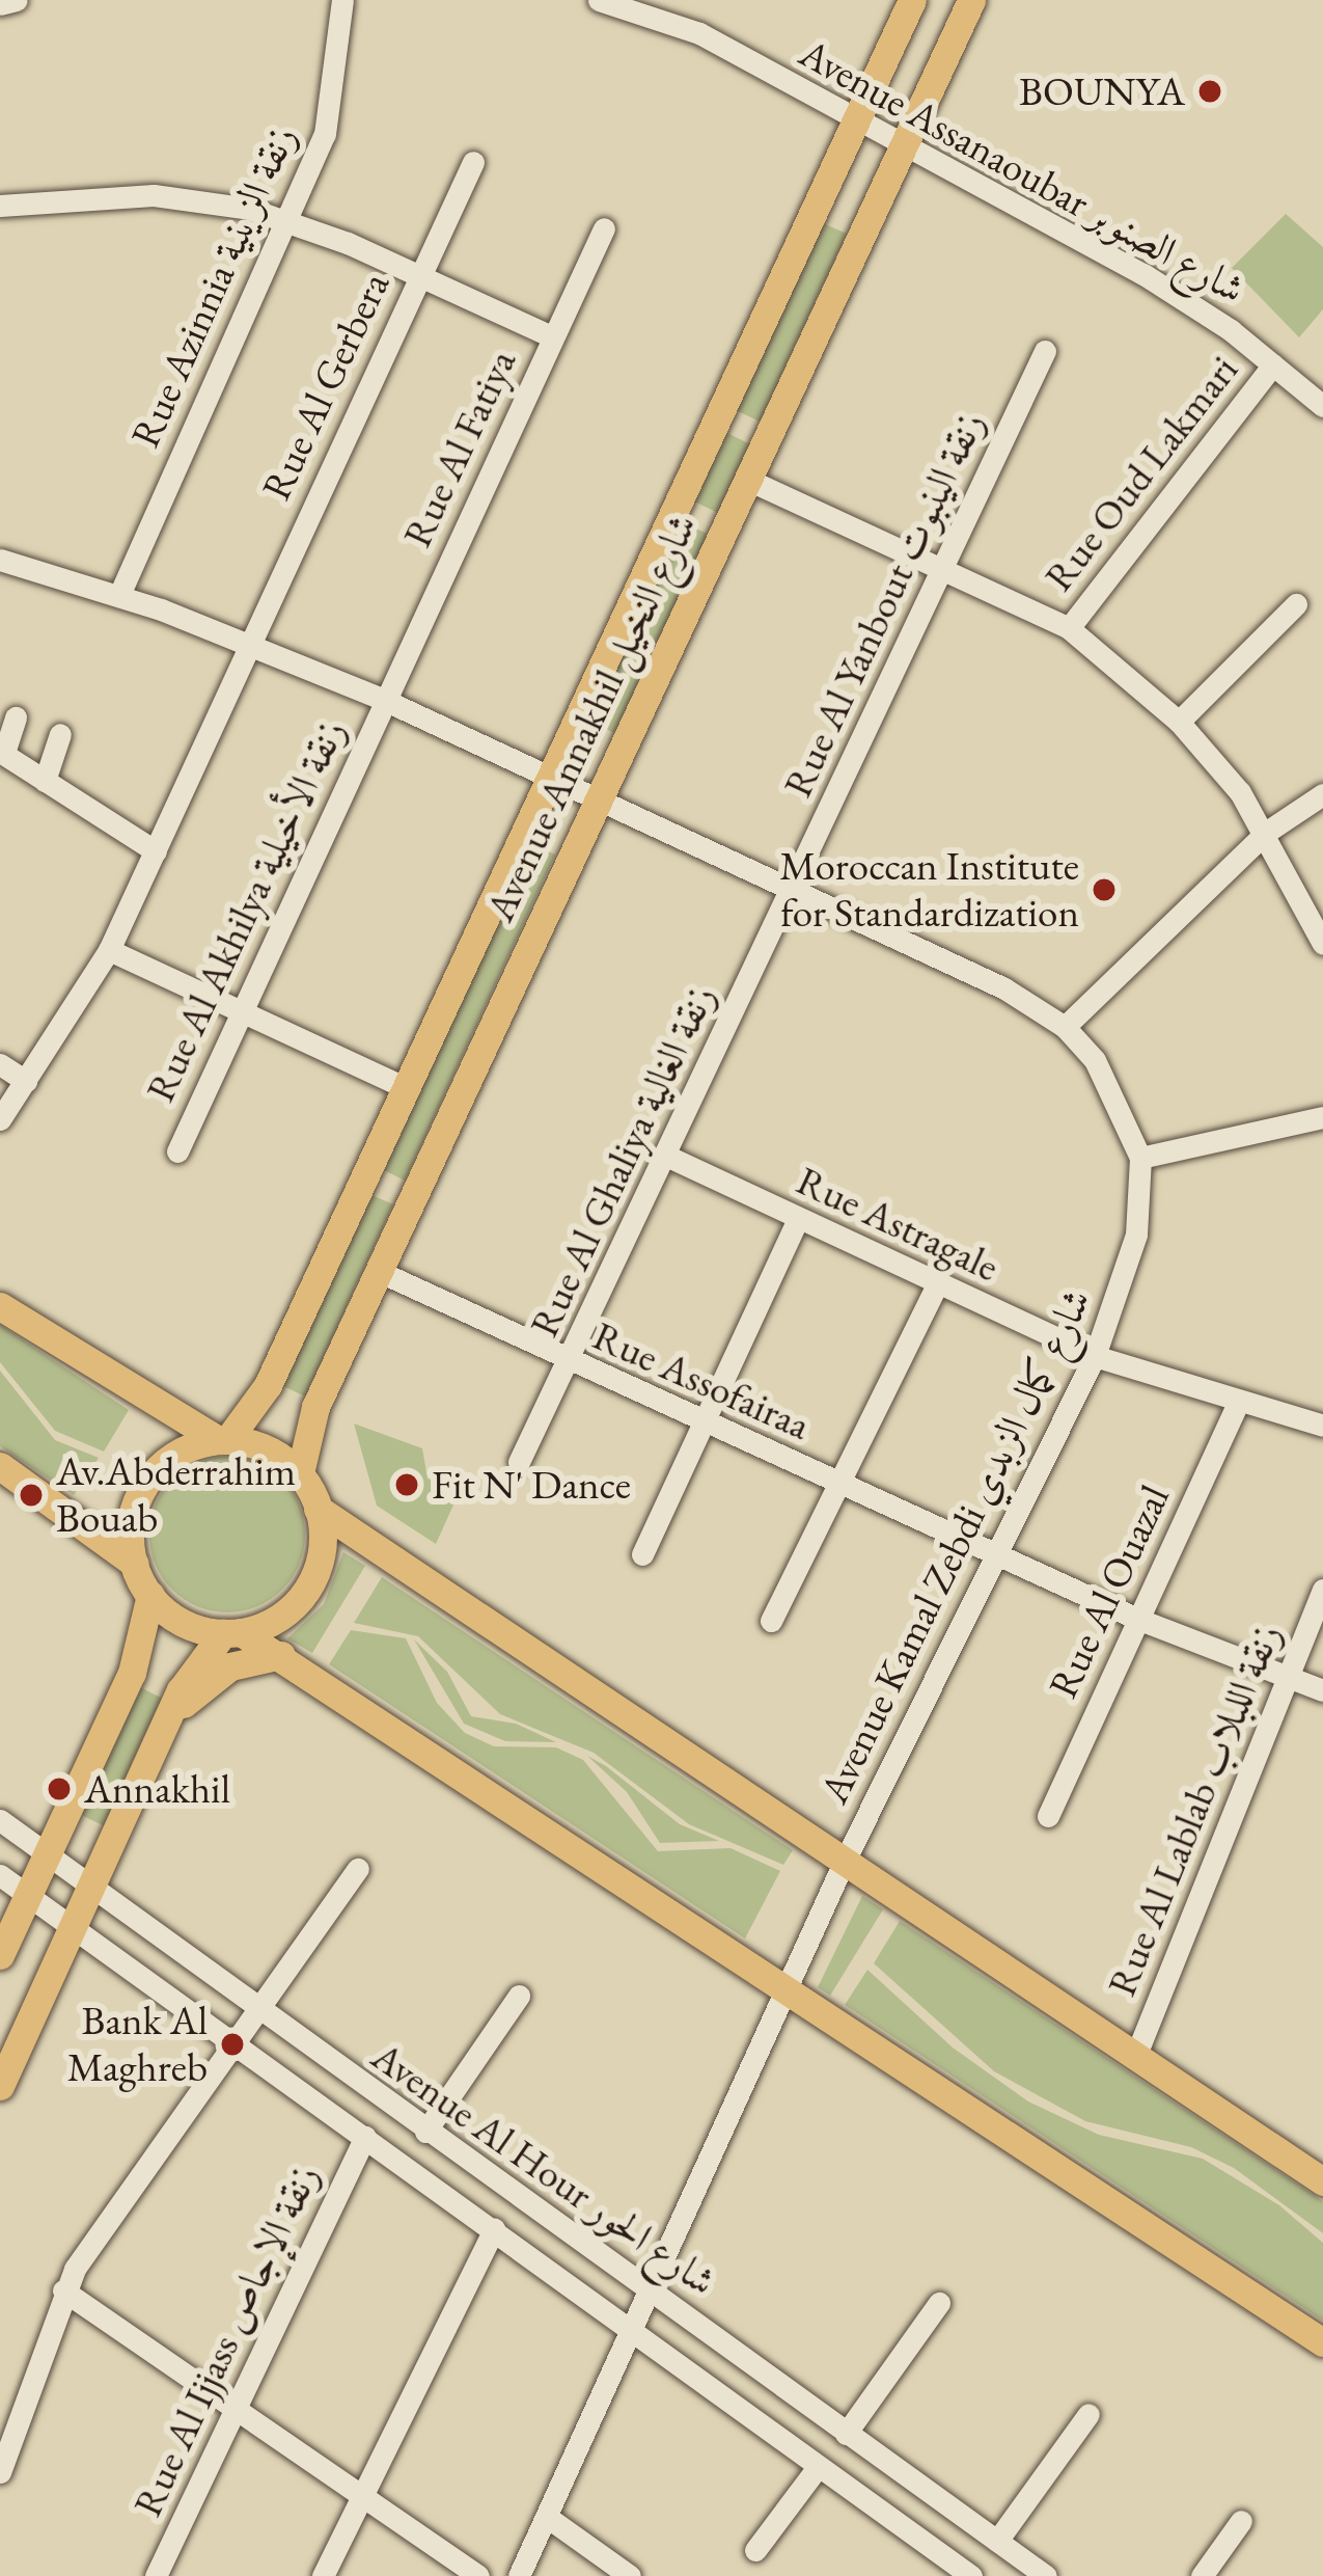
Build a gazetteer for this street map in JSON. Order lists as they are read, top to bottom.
{
  "streets": {
    "main road": ["Avenue Annakhil شارع النخيل"],
    "street": [
      "Avenue Assanaoubar شارع الصنوبر",
      "Rue Azinnia زنقة الزينية",
      "Rue Al Gerbera",
      "Rue Al Fatiya",
      "Rue Oud Lakmari",
      "Rue Al Yanbout زنقة الينبوت",
      "Rue Al Akhilya زنقة الأخيلية",
      "Rue Al Ghaliya زنقة الغالية",
      "Rue Astragale",
      "Rue Assofairaa",
      "Avenue Kamal Zebdi شارع كمال الزبدي",
      "Rue Al Ouazal",
      "Rue Al Lablab زنقة اللبلاب",
      "Avenue Al Hour شارع الحور",
      "Rue Al Ijjass زنقة الإجاص"
    ]
  },
  "crossings": [
    ["Avenue Assanaoubar شارع الصنوبر", "Rue Oud Lakmari"],
    ["Avenue Assanaoubar شارع الصنوبر", "Avenue Annakhil شارع النخيل"],
    ["Rue Azinnia زنقة الزينية", "Avenue Kamal Zebdi شارع كمال الزبدي"],
    ["Rue Al Gerbera", "Avenue Kamal Zebdi شارع كمال الزبدي"],
    ["Rue Al Fatiya", "Rue Al Akhilya زنقة الأخيلية"],
    ["Rue Al Fatiya", "Avenue Kamal Zebdi شارع كمال الزبدي"],
    ["Rue Al Yanbout زنقة الينبوت", "Rue Al Ghaliya زنقة الغالية"],
    ["Rue Al Yanbout زنقة الينبوت", "Avenue Kamal Zebdi شارع كمال الزبدي"],
    ["Avenue Annakhil شارع النخيل", "Rue Assofairaa"],
    ["Avenue Annakhil شارع النخيل", "Avenue Kamal Zebdi شارع كمال الزبدي"],
    ["Rue Al Akhilya زنقة الأخيلية", "Avenue Kamal Zebdi شارع كمال الزبدي"],
    ["Rue Al Ghaliya زنقة الغالية", "Rue Astragale"],
    ["Rue Al Ghaliya زنقة الغالية", "Rue Assofairaa"],
    ["Rue Al Ghaliya زنقة الغالية", "Avenue Kamal Zebdi شارع كمال الزبدي"],
    ["Rue Astragale", "Avenue Kamal Zebdi شارع كمال الزبدي"],
    ["Rue Astragale", "Rue Al Ouazal"],
    ["Rue Assofairaa", "Avenue Kamal Zebdi شارع كمال الزبدي"],
    ["Rue Assofairaa", "Rue Al Ouazal"],
    ["Rue Assofairaa", "Rue Al Lablab زنقة اللبلاب"],
    ["Avenue Kamal Zebdi شارع كمال الزبدي", "Avenue Al Hour شارع الحور"],
    ["Avenue Al Hour شارع الحور", "Rue Al Ijjass زنقة الإجاص"]
  ],
  "places": [
    "BOUNYA",
    "Moroccan Institute for Standardization",
    "Fit N' Dance",
    "Av.Abderrahim Bouab",
    "Annakhil",
    "Bank Al Maghreb"
  ]
}
